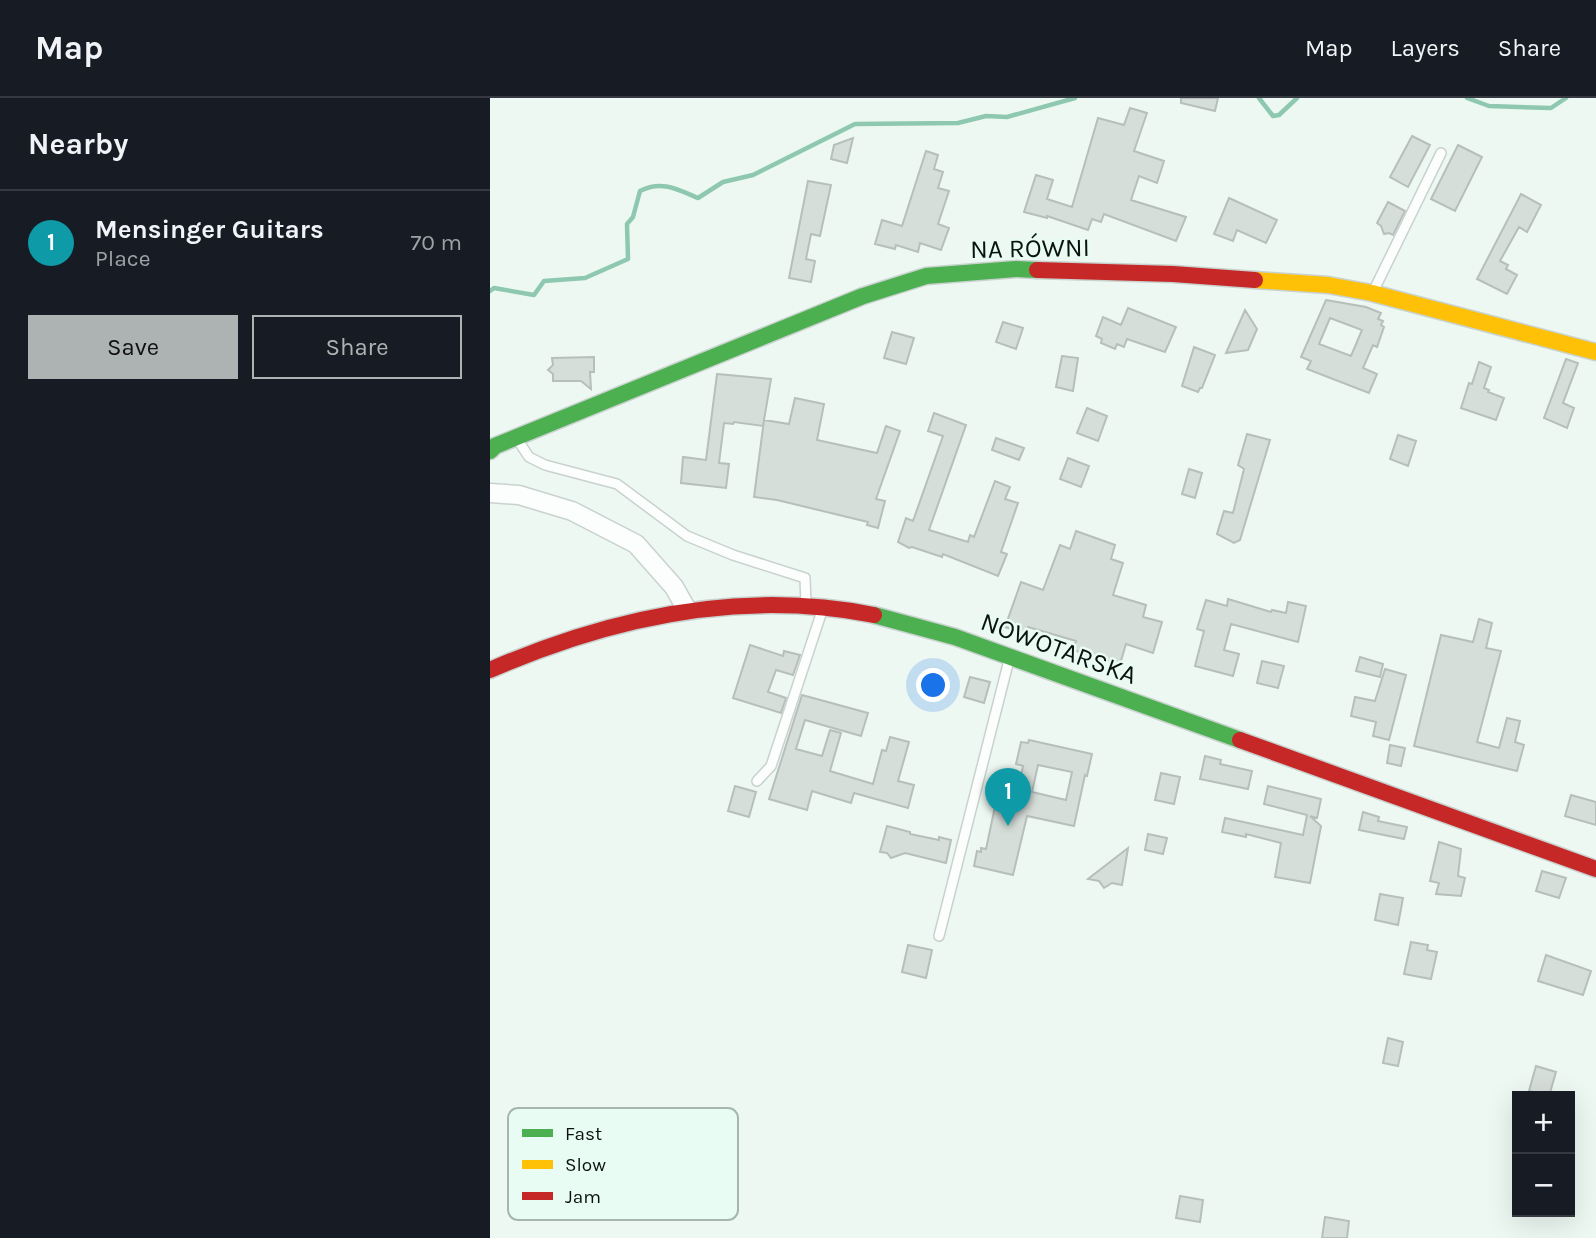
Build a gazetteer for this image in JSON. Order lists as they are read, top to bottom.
{
  "streets": {
    "street": ["NA RÓWNI", "NOWOTARSKA"]
  },
  "legend": ["Fast", "Slow", "Jam"],
  "page": {
    "header": "Map",
    "nav": ["Map", "Layers", "Share"],
    "heading": "Nearby",
    "list": [
      {
        "mark": "1",
        "name": "Mensinger Guitars",
        "note": "Place",
        "value": "70 m"
      }
    ],
    "buttons": ["Save", "Share"],
    "pins": "1",
    "map_buttons": ["+", "−"]
  }
}
